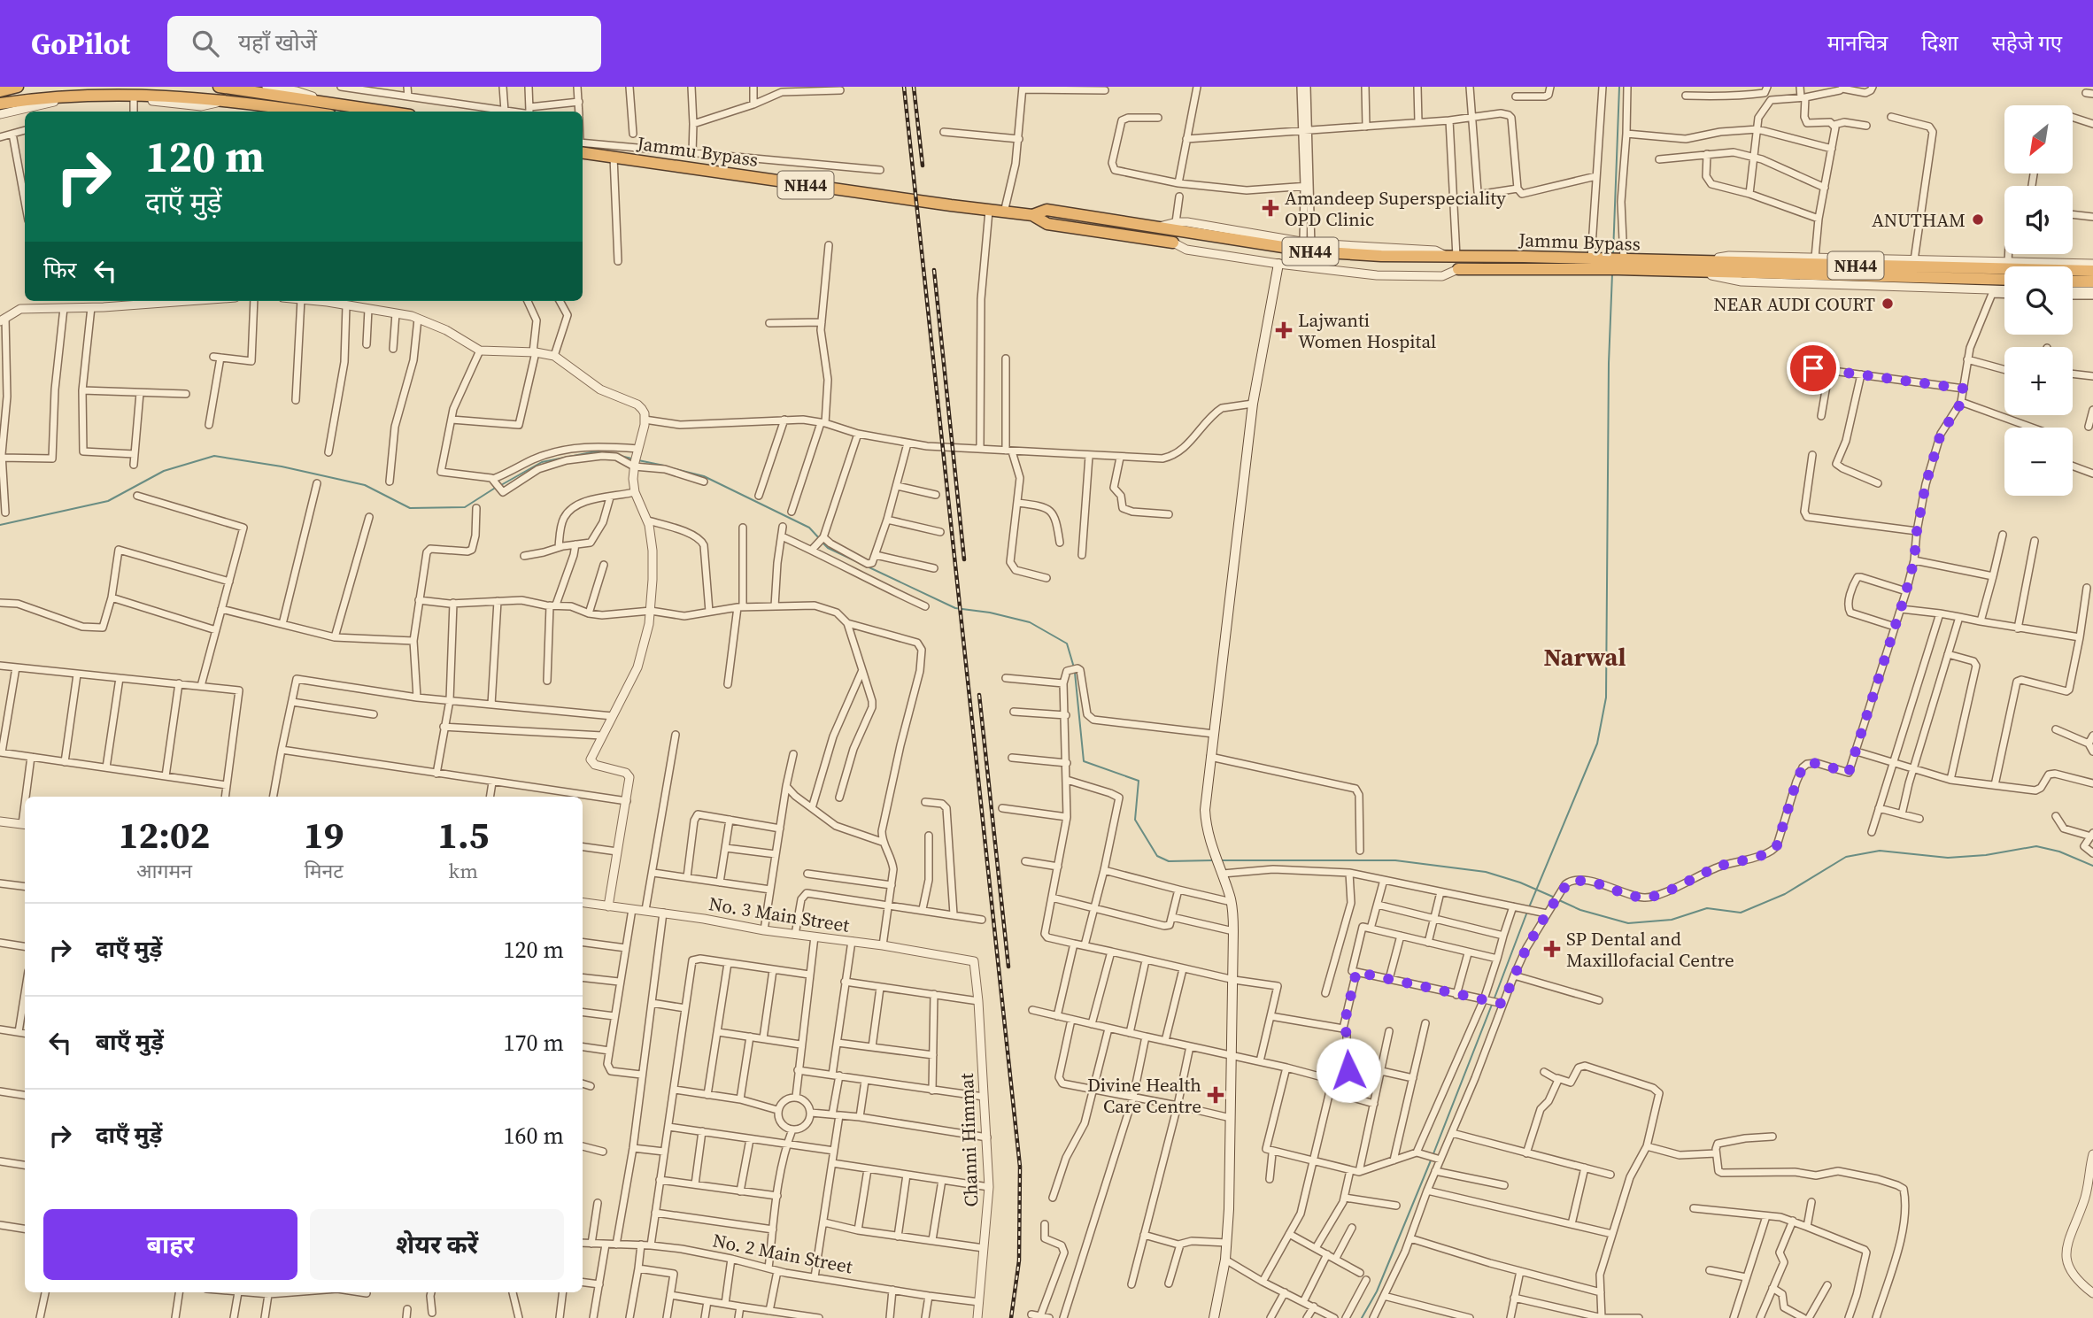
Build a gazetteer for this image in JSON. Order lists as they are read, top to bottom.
{
  "streets": {
    "highway": ["Jammu Bypass", "NH44"],
    "street": ["No. 3 Main Street", "Channi Himmat", "No. 2 Main Street"]
  },
  "crossings": [
    ["No. 3 Main Street", "Channi Himmat"],
    ["Channi Himmat", "No. 2 Main Street"]
  ],
  "districts": ["Narwal"],
  "places": {
    "health": [
      "Amandeep Superspeciality OPD Clinic",
      "Lajwanti Women Hospital",
      "SP Dental and Maxillofacial Centre",
      "Divine Health Care Centre"
    ],
    "other": ["ANUTHAM", "NEAR AUDI COURT"]
  },
  "north": "bottom left",
  "page": {
    "header": "GoPilot",
    "search": "यहाँ खोजें",
    "nav": ["मानचित्र", "दिशा", "सहेजे गए"],
    "map_buttons": ["+", "−"],
    "turn": ["120 m", "दाएँ मुड़ें"],
    "then": "फिर",
    "eta": [
      "12:02",
      "आगमन",
      "19",
      "मिनट",
      "1.5",
      "km"
    ],
    "list": [
      {
        "name": "दाएँ मुड़ें",
        "value": "120 m"
      },
      {
        "name": "बाएँ मुड़ें",
        "value": "170 m"
      },
      {
        "name": "दाएँ मुड़ें",
        "value": "160 m"
      }
    ],
    "buttons": ["बाहर", "शेयर करें"]
  }
}
